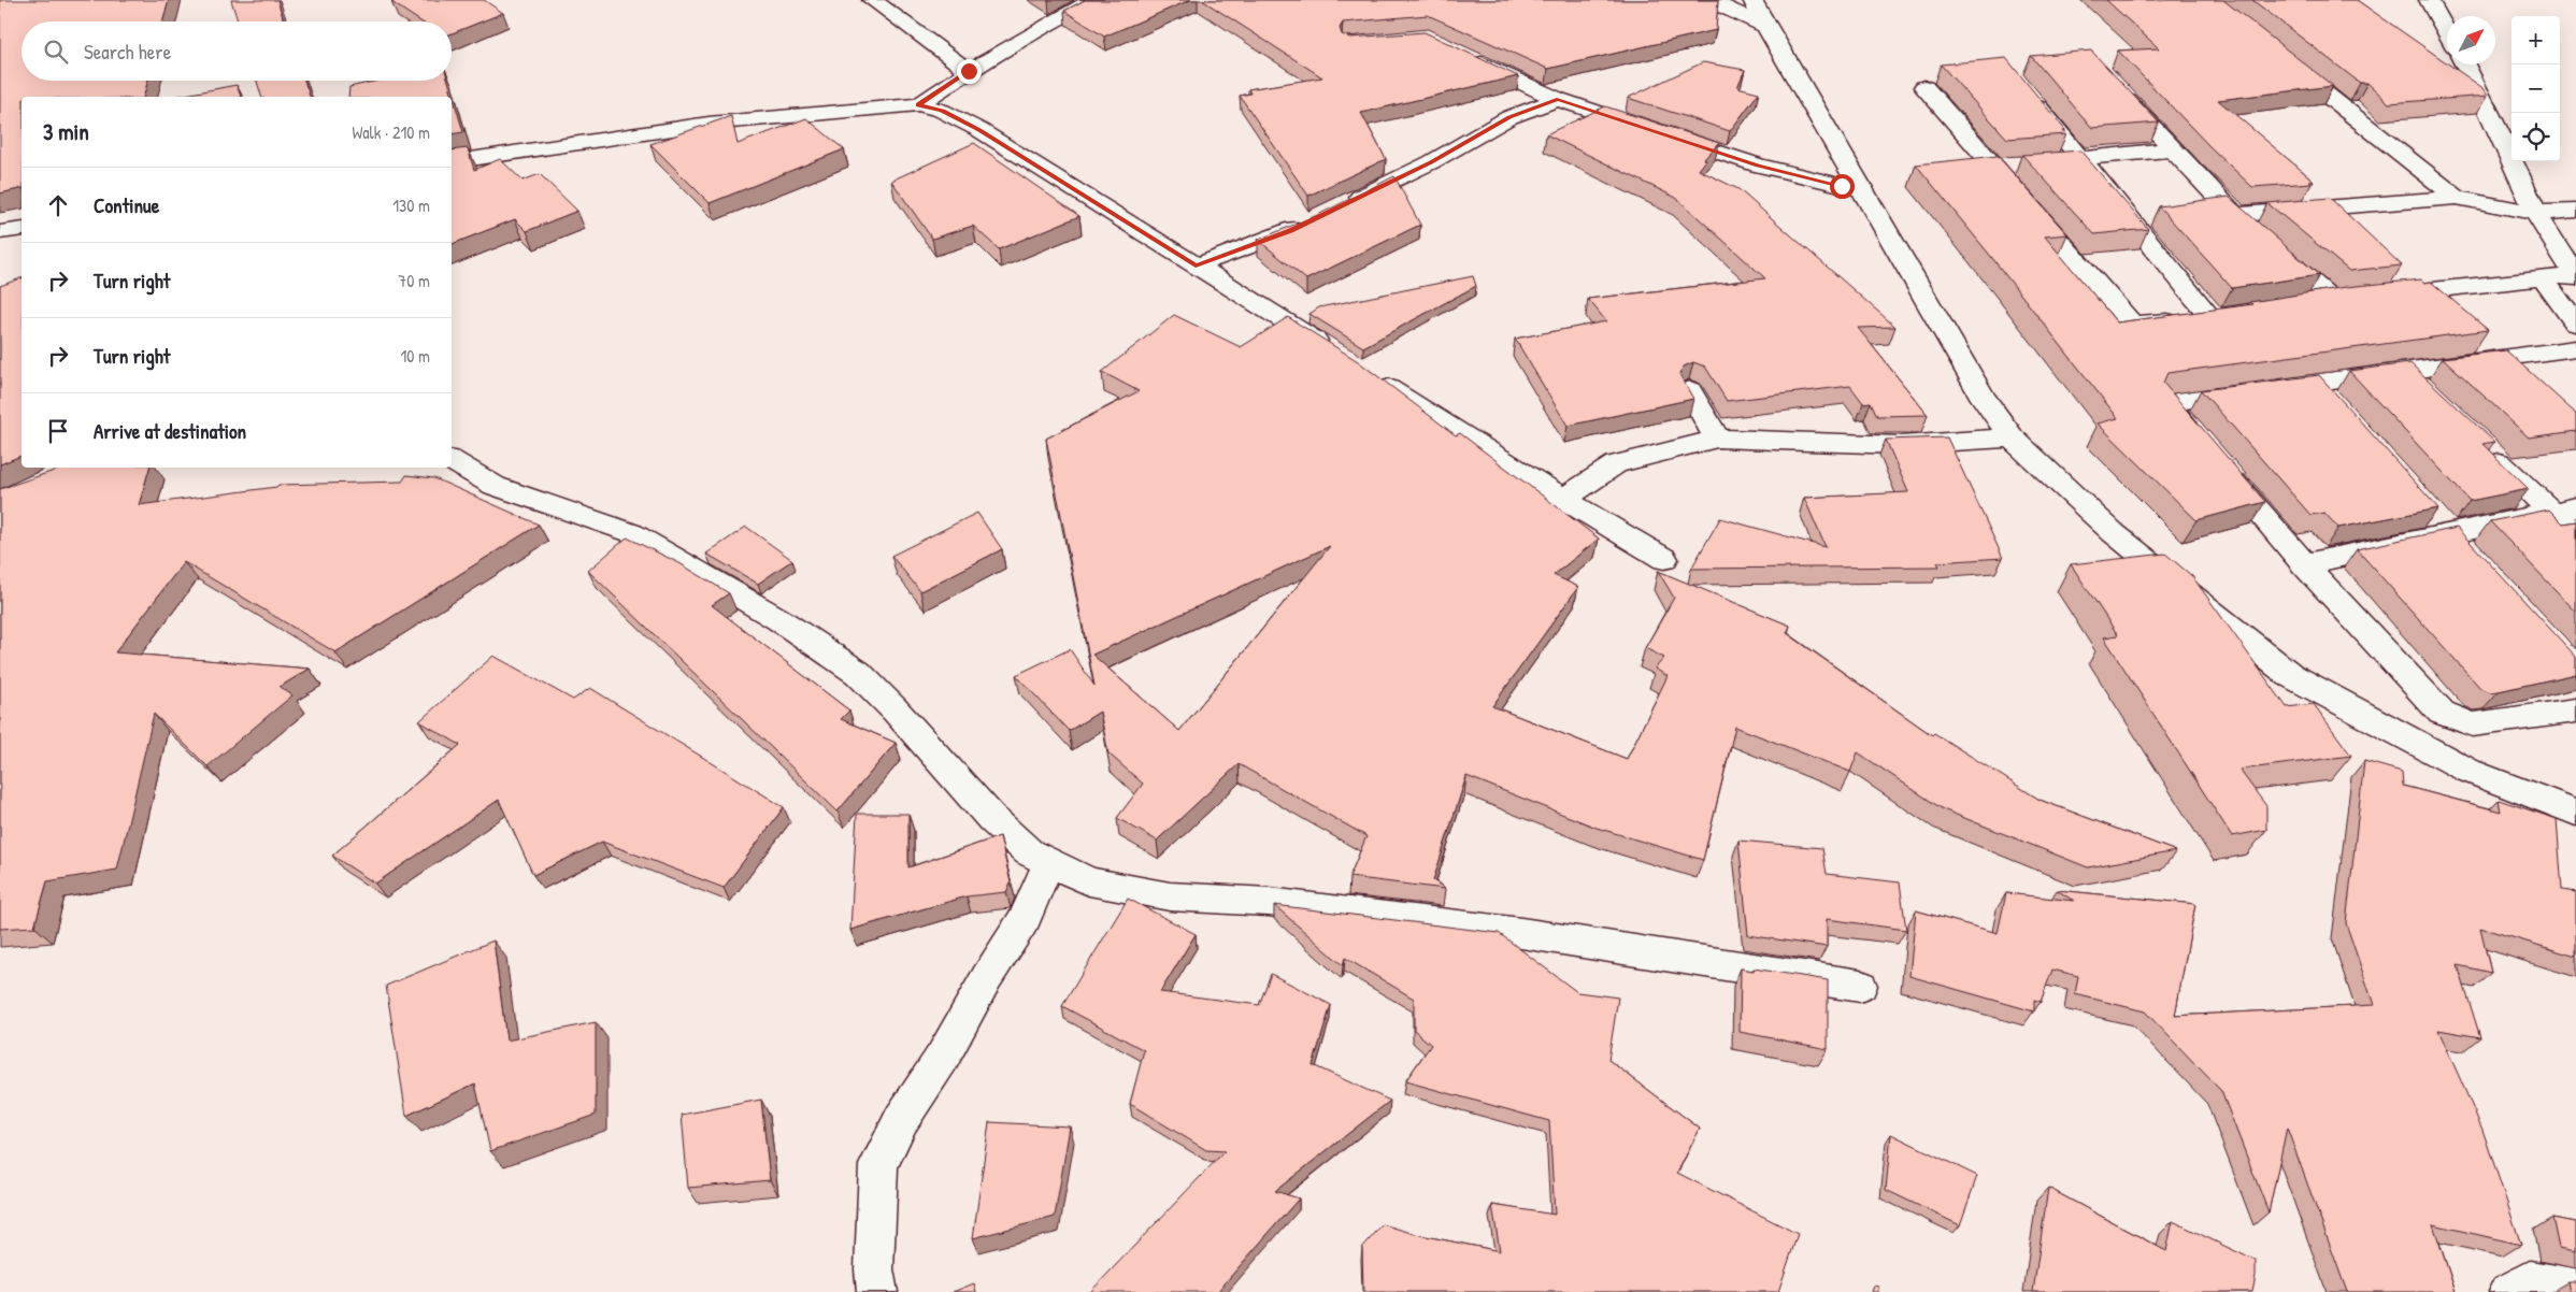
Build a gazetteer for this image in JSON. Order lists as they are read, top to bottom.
{
  "north": "top right",
  "page": {
    "map_buttons": ["+", "−"],
    "search": "Search here",
    "heading": ["3 min", "Walk · 210 m"],
    "list": [
      ["Continue", "130 m"],
      ["Turn right", "70 m"],
      ["Turn right", "10 m"],
      "Arrive at destination"
    ]
  }
}
